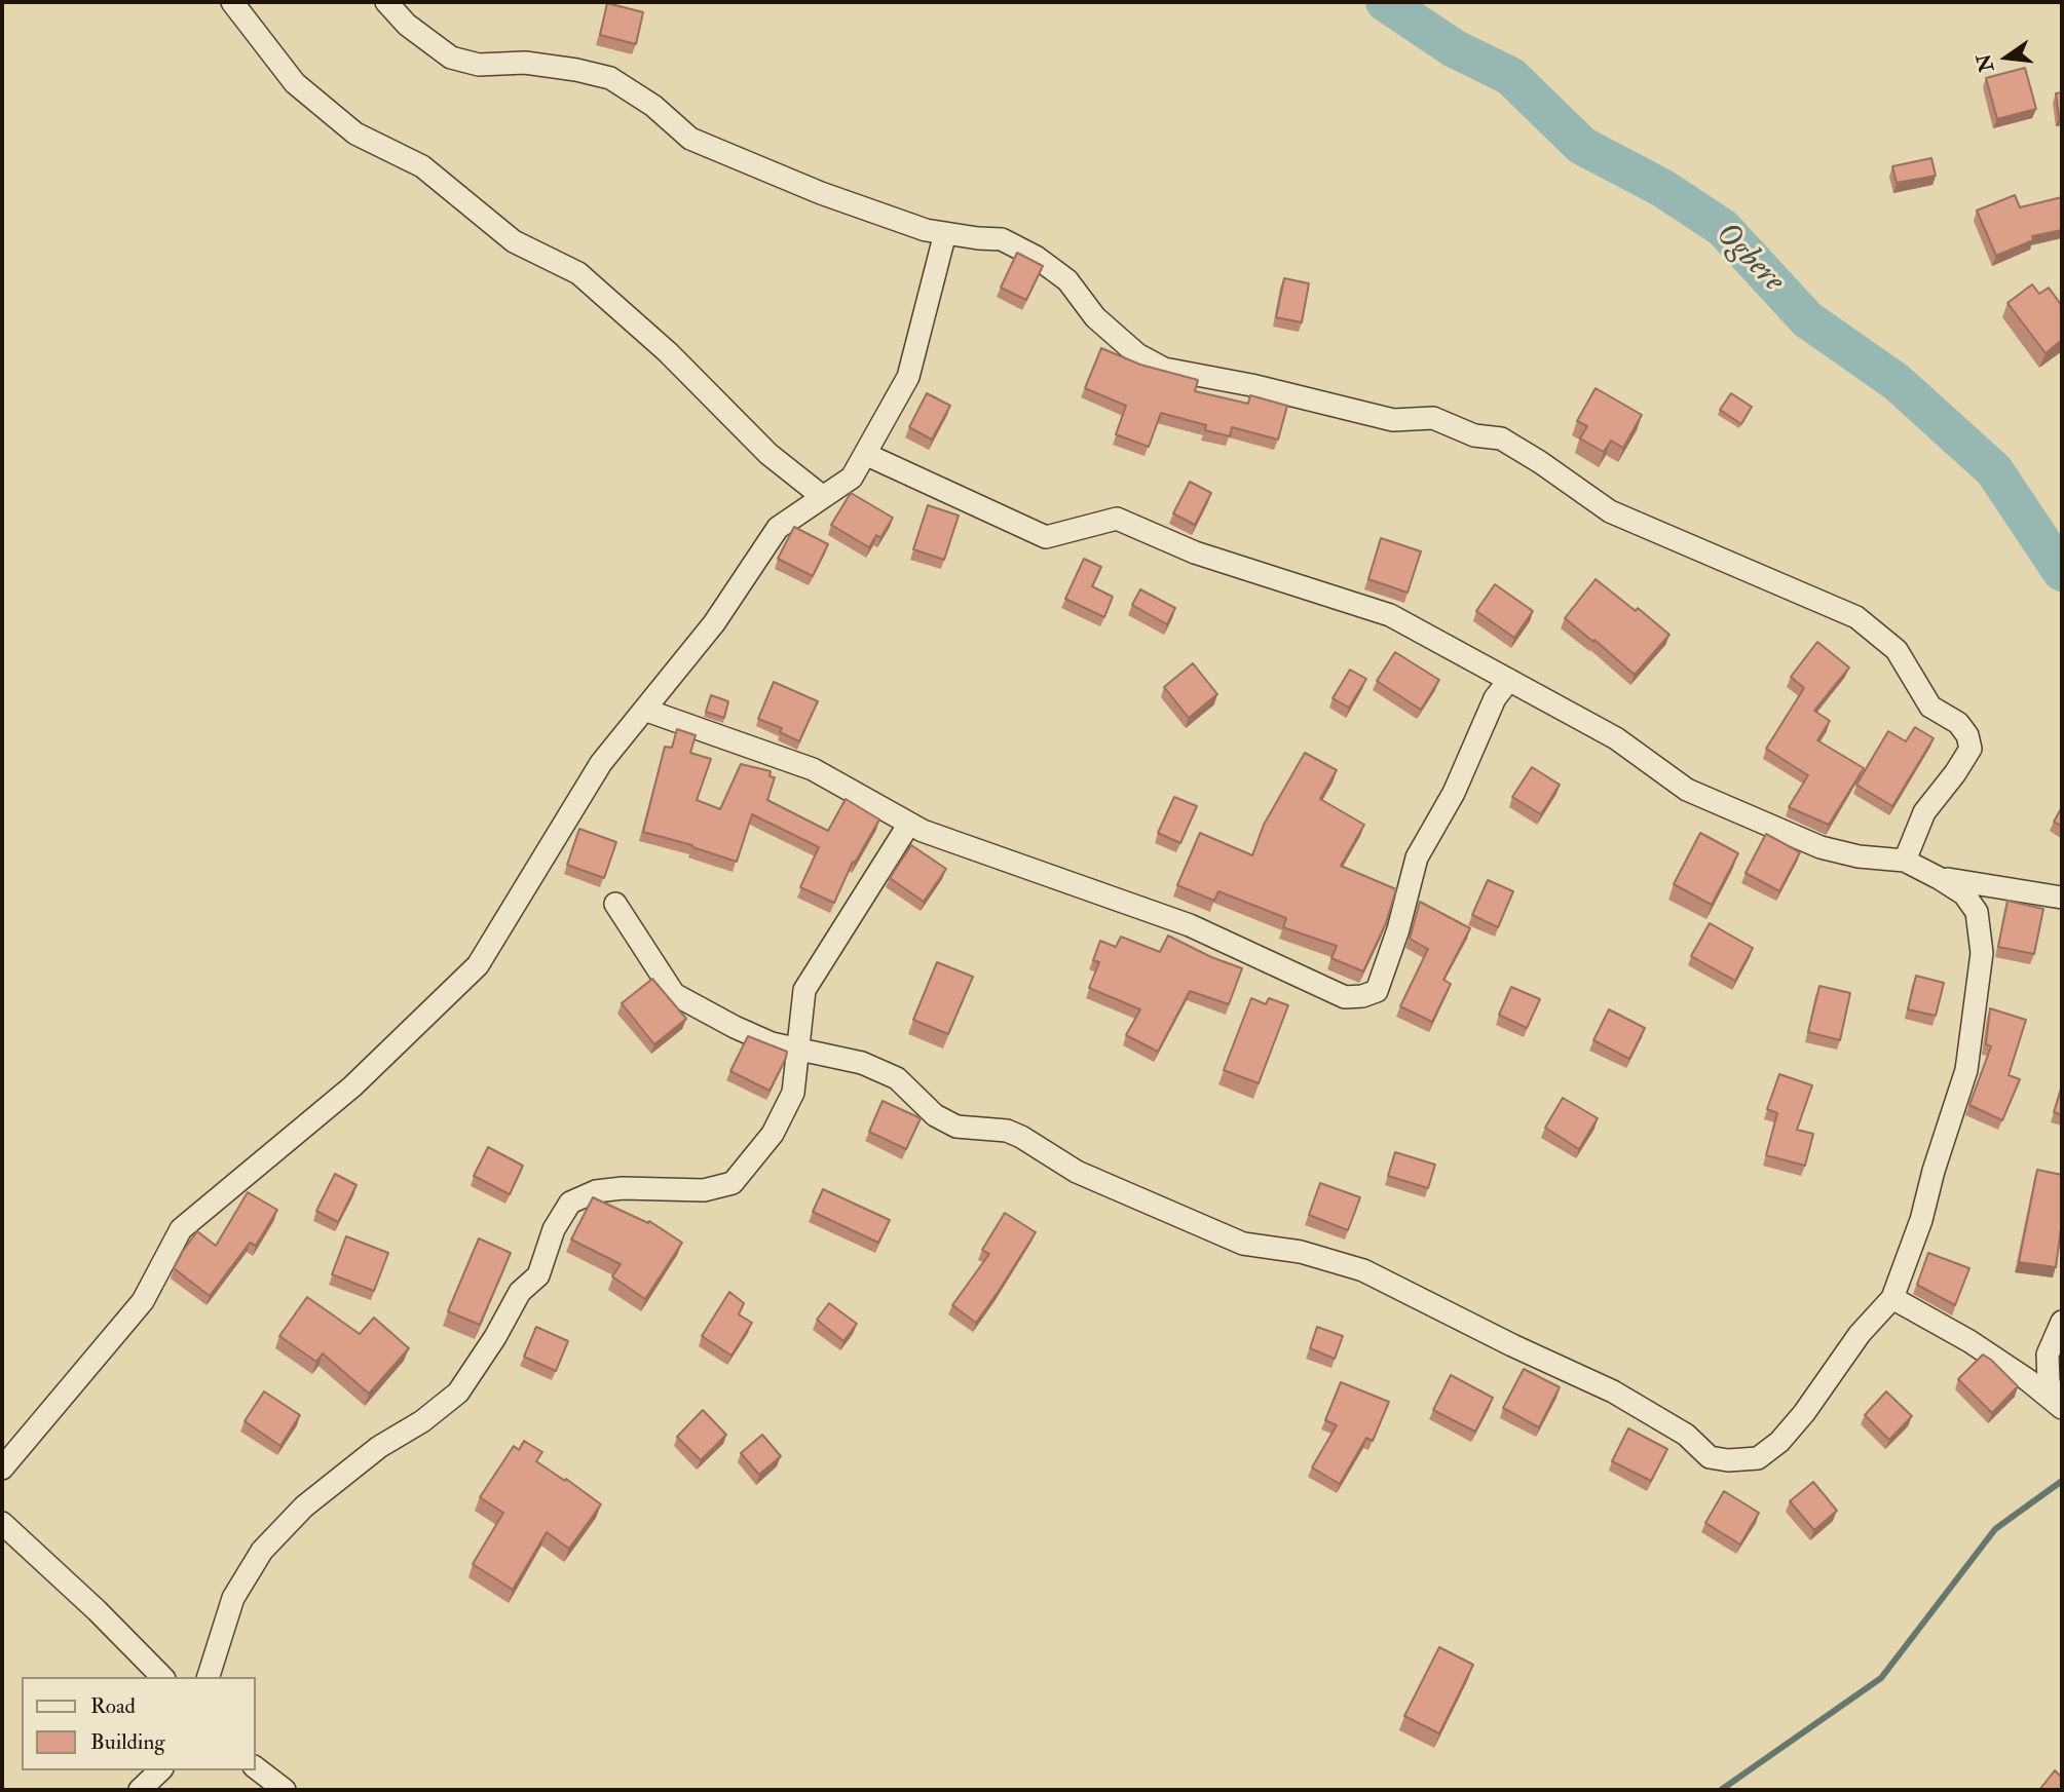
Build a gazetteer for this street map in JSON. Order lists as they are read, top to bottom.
{
  "water": ["Ogbere"],
  "legend": ["Road", "Building"],
  "north": "left"
}
